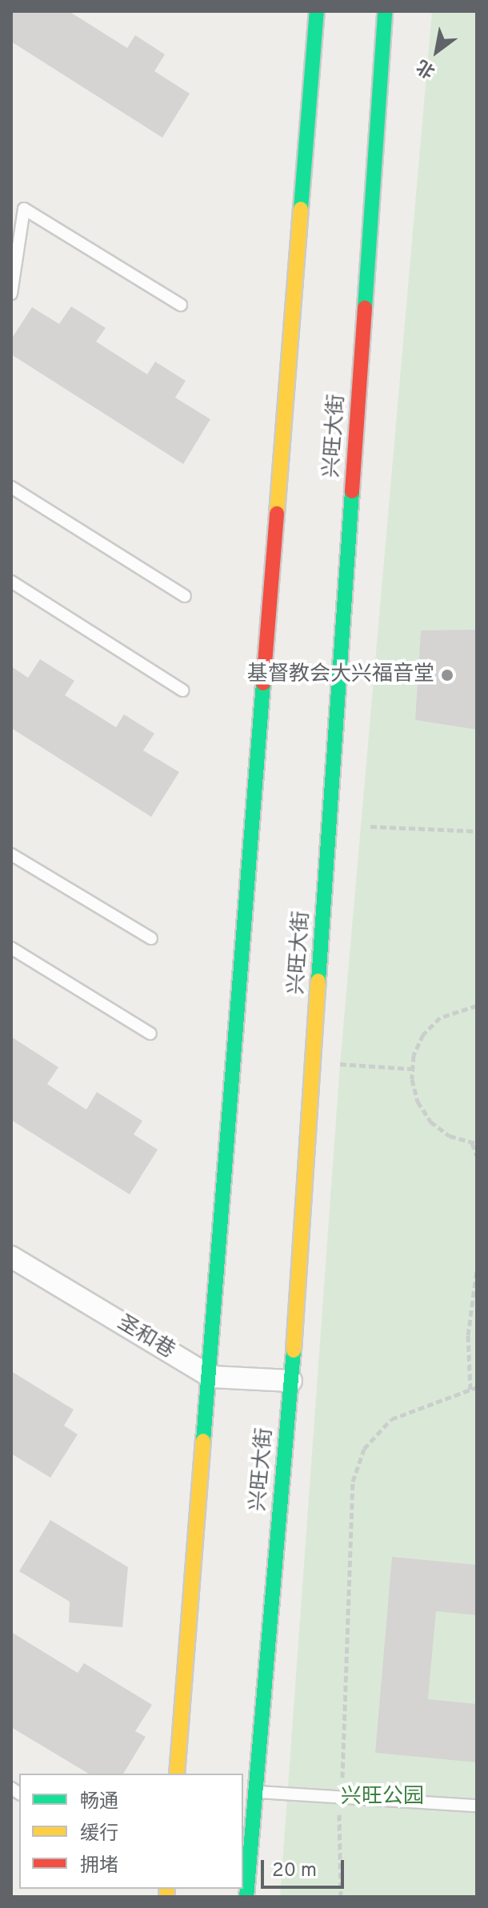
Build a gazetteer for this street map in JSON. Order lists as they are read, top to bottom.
{
  "streets": {
    "main road": ["兴旺大街"],
    "street": ["圣和巷"]
  },
  "crossings": [
    ["兴旺大街", "圣和巷"]
  ],
  "parks": ["兴旺公园"],
  "places": ["基督教会大兴福音堂"],
  "legend": ["畅通", "缓行", "拥堵"],
  "scale_bar": "20 m",
  "north": "bottom left"
}
